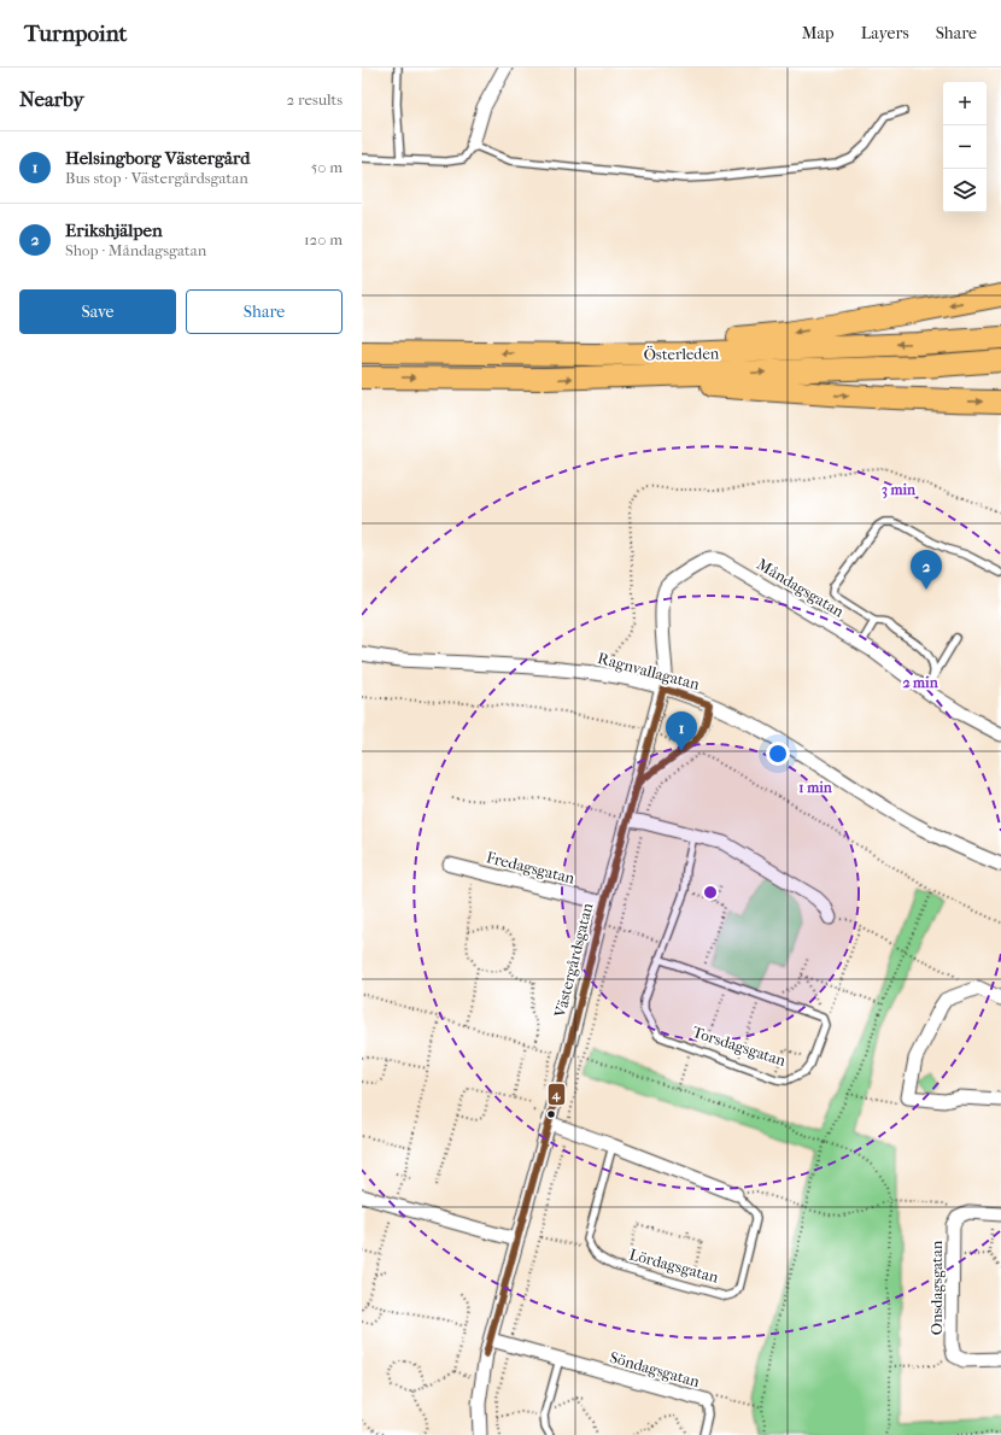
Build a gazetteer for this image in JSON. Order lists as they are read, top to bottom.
{
  "streets": {
    "main road": ["Österleden"],
    "street": [
      "Måndagsgatan",
      "Ragnvallagatan",
      "Fredagsgatan",
      "Västergårdsgatan",
      "Lördagsgatan",
      "Onsdagsgatan",
      "Söndagsgatan"
    ],
    "lane": ["Torsdagsgatan"]
  },
  "crossings": [
    ["Måndagsgatan", "Ragnvallagatan"],
    ["Måndagsgatan", "Västergårdsgatan"],
    ["Ragnvallagatan", "Västergårdsgatan"],
    ["Fredagsgatan", "Västergårdsgatan"],
    ["Västergårdsgatan", "Lördagsgatan"],
    ["Västergårdsgatan", "Söndagsgatan"]
  ],
  "lines": ["transit line 4"],
  "page": {
    "header": "Turnpoint",
    "nav": ["Map", "Layers", "Share"],
    "heading": ["Nearby", "2 results"],
    "map_buttons": ["+", "−"],
    "list": [
      {
        "mark": "1",
        "name": "Helsingborg Västergård",
        "note": "Bus stop · Västergårdsgatan",
        "value": "50 m"
      },
      {
        "mark": "2",
        "name": "Erikshjälpen",
        "note": "Shop · Måndagsgatan",
        "value": "120 m"
      }
    ],
    "buttons": ["Save", "Share"],
    "pins": ["2", "1"]
  },
  "rings": ["3 min", "2 min", "1 min"]
}
